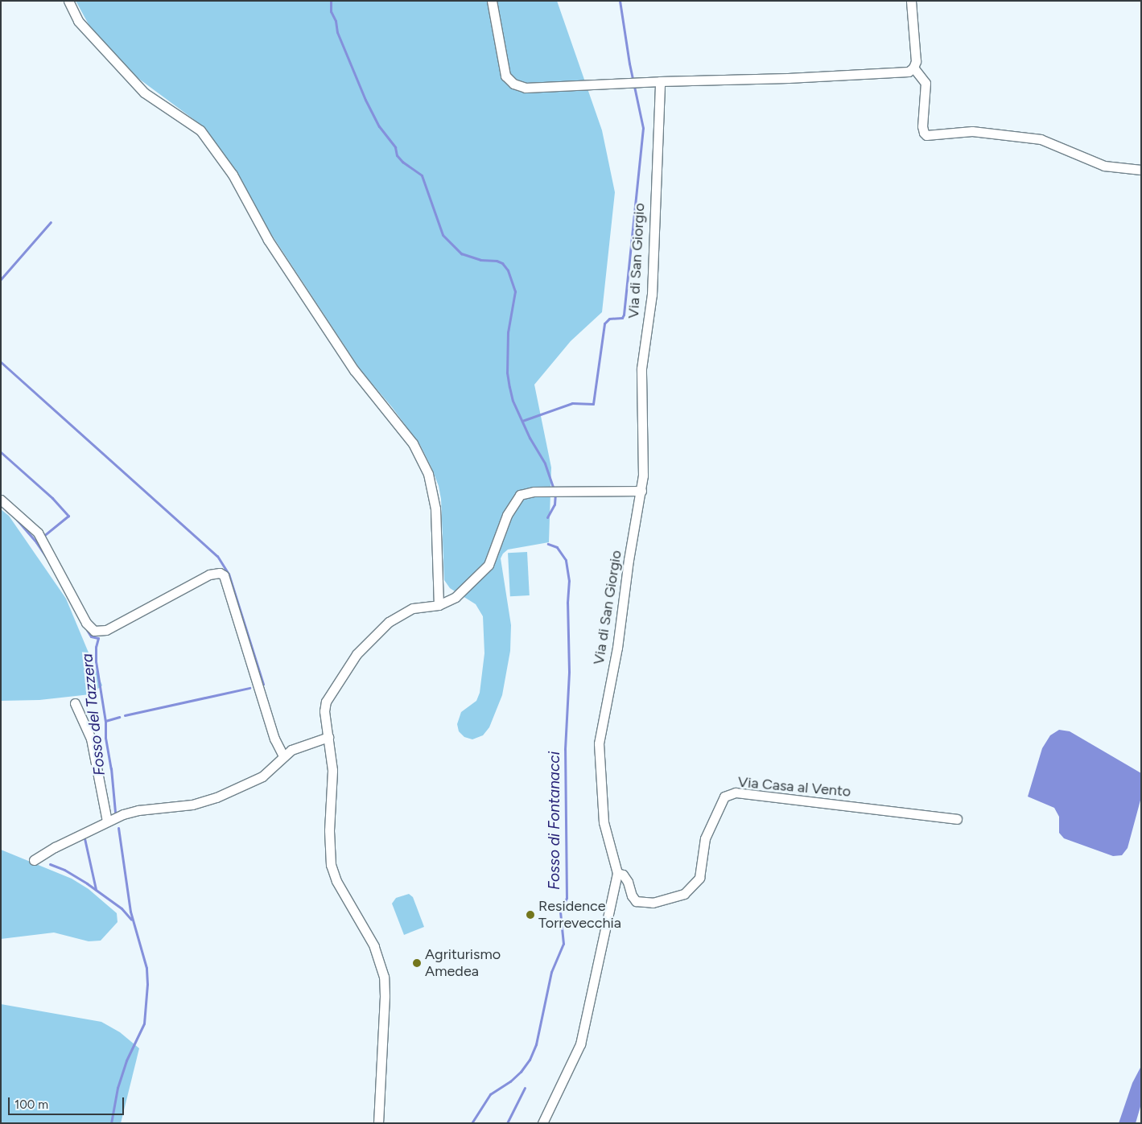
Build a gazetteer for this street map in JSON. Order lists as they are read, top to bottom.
{
  "streets": {
    "street": ["Via di San Giorgio", "Via Casa al Vento"]
  },
  "crossings": [
    ["Via di San Giorgio", "Via Casa al Vento"]
  ],
  "water": ["Fosso del Tazzera", "Fosso di Fontanacci"],
  "places": ["Residence Torrevecchia", "Agriturismo Amedea"],
  "scale_bar": "100 m"
}
